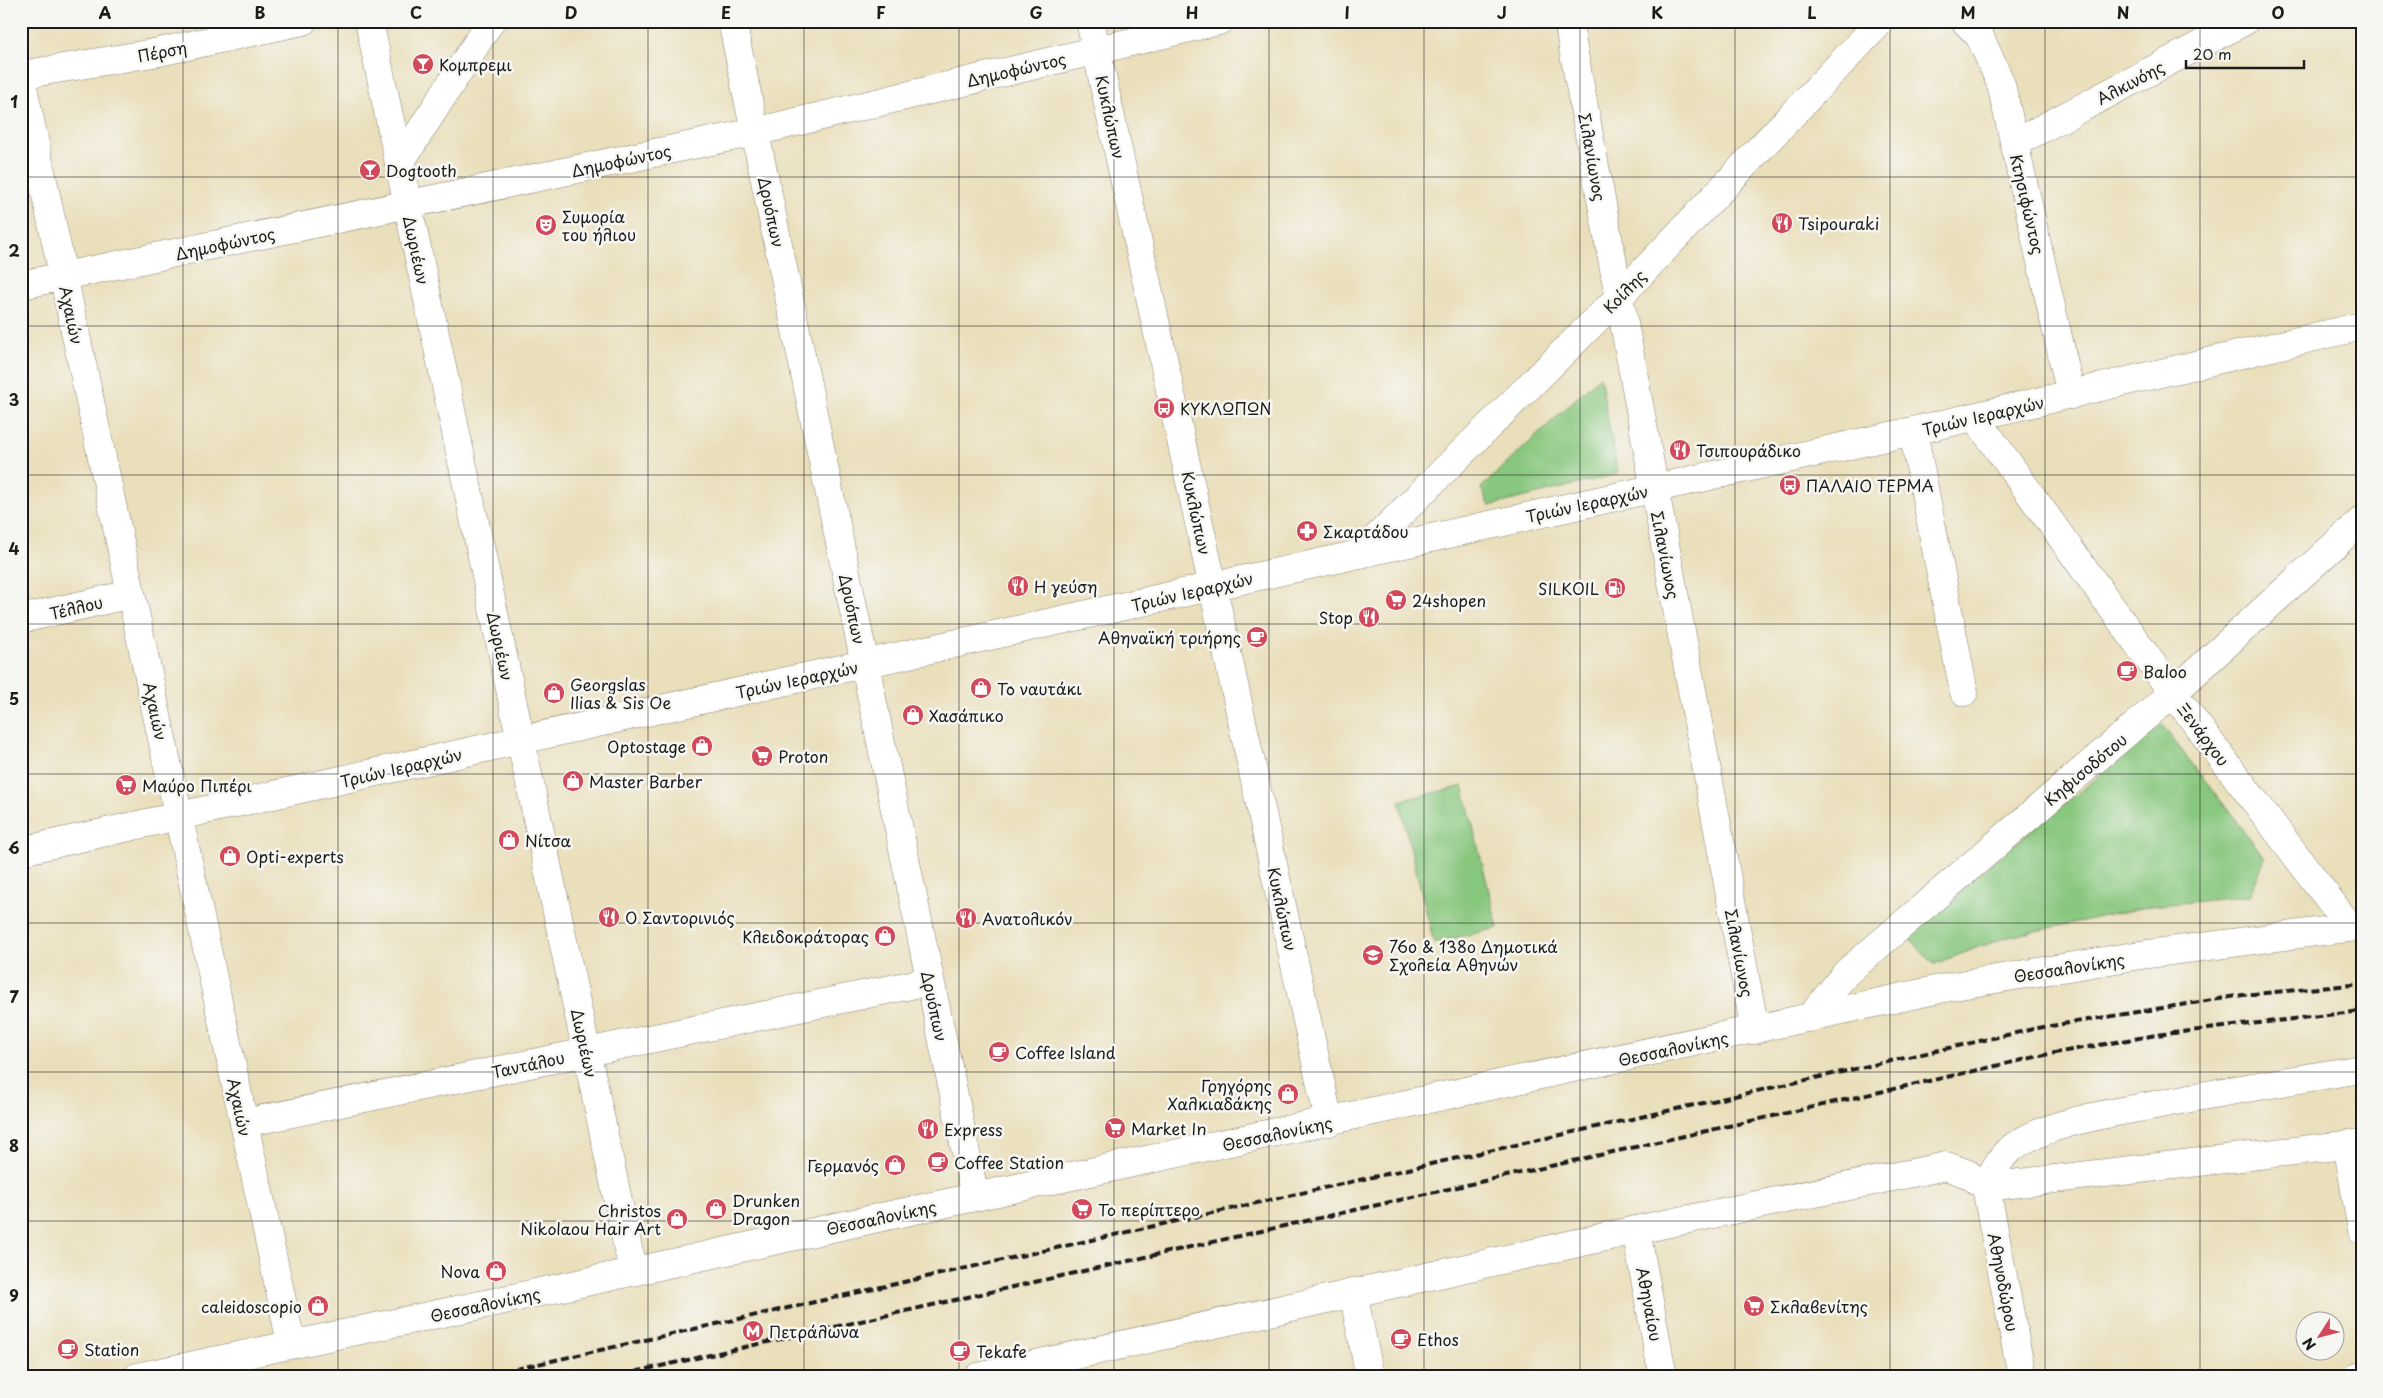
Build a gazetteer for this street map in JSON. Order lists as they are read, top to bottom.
{
  "streets": {
    "street": [
      "Πέρση",
      "Δημοφώντος",
      "Αλκινόης",
      "Κυκλώπων",
      "Σιλανίωνος",
      "Κτησιφώντος",
      "Δρυόπων",
      "Δωριέων",
      "Κοίλης",
      "Αχαιών",
      "Τριών Ιεραρχών",
      "Τέλλου",
      "Ξενάρχου",
      "Κηφισοδότου",
      "Θεσσαλονίκης",
      "Ταντάλου",
      "Αθηνοδώρου",
      "Αθηναίου"
    ]
  },
  "crossings": [
    ["Πέρση", "Αχαιών"],
    ["Δημοφώντος", "Κυκλώπων"],
    ["Δημοφώντος", "Δρυόπων"],
    ["Δημοφώντος", "Δωριέων"],
    ["Δημοφώντος", "Αχαιών"],
    ["Αλκινόης", "Κτησιφώντος"],
    ["Κυκλώπων", "Τριών Ιεραρχών"],
    ["Κυκλώπων", "Θεσσαλονίκης"],
    ["Σιλανίωνος", "Κοίλης"],
    ["Σιλανίωνος", "Τριών Ιεραρχών"],
    ["Σιλανίωνος", "Θεσσαλονίκης"],
    ["Κτησιφώντος", "Τριών Ιεραρχών"],
    ["Δρυόπων", "Τριών Ιεραρχών"],
    ["Δρυόπων", "Θεσσαλονίκης"],
    ["Δρυόπων", "Ταντάλου"],
    ["Δωριέων", "Τριών Ιεραρχών"],
    ["Δωριέων", "Θεσσαλονίκης"],
    ["Δωριέων", "Ταντάλου"],
    ["Κοίλης", "Τριών Ιεραρχών"],
    ["Αχαιών", "Τριών Ιεραρχών"],
    ["Αχαιών", "Τέλλου"],
    ["Αχαιών", "Θεσσαλονίκης"],
    ["Αχαιών", "Ταντάλου"],
    ["Τριών Ιεραρχών", "Ξενάρχου"],
    ["Ξενάρχου", "Κηφισοδότου"],
    ["Ξενάρχου", "Θεσσαλονίκης"],
    ["Κηφισοδότου", "Θεσσαλονίκης"]
  ],
  "places": {
    "bar": ["Κομπρεμι", "Dogtooth"],
    "restaurant": [
      "Tsipouraki",
      "Τσιπουράδικο",
      "Η γεύση",
      "Stop",
      "Ο Σαντορινιός",
      "Ανατολικόν",
      "Express"
    ],
    "theatre": ["Συμορία του ήλιου"],
    "bus stop": ["ΚΥΚΛΩΠΩΝ", "ΠΑΛΑΙΟ ΤΕΡΜΑ"],
    "pharmacy": ["Σκαρτάδου"],
    "fuel station": ["SILKOIL"],
    "supermarket": [
      "24shopen",
      "Proton",
      "Μαύρο Πιπέρι",
      "Market In",
      "Το περίπτερο",
      "Σκλαβενίτης"
    ],
    "cafe": [
      "Αθηναϊκή τριήρης",
      "Baloo",
      "Coffee Island",
      "Coffee Station",
      "Ethos",
      "Station",
      "Tekafe"
    ],
    "shop": [
      "Το ναυτάκι",
      "Georgslas Ilias & Sis Oe",
      "Χασάπικο",
      "Optostage",
      "Master Barber",
      "Νίτσα",
      "Opti-experts",
      "Κλειδοκράτορας",
      "Γρηγόρης Χαλκιαδάκης",
      "Γερμανός",
      "Drunken Dragon",
      "Christos Nikolaou Hair Art",
      "Nova",
      "caleidoscopio"
    ],
    "school or university": ["76ο & 138ο Δημοτικά Σχολεία Αθηνών"],
    "metro station": ["Πετράλωνα"]
  },
  "scale_bar": "20 m",
  "north": "bottom left",
  "grid": {
    "columns": [
      "A",
      "B",
      "C",
      "D",
      "E",
      "F",
      "G",
      "H",
      "I",
      "J",
      "K",
      "L",
      "M",
      "N",
      "O"
    ],
    "rows": [
      "1",
      "2",
      "3",
      "4",
      "5",
      "6",
      "7",
      "8",
      "9"
    ]
  }
}
